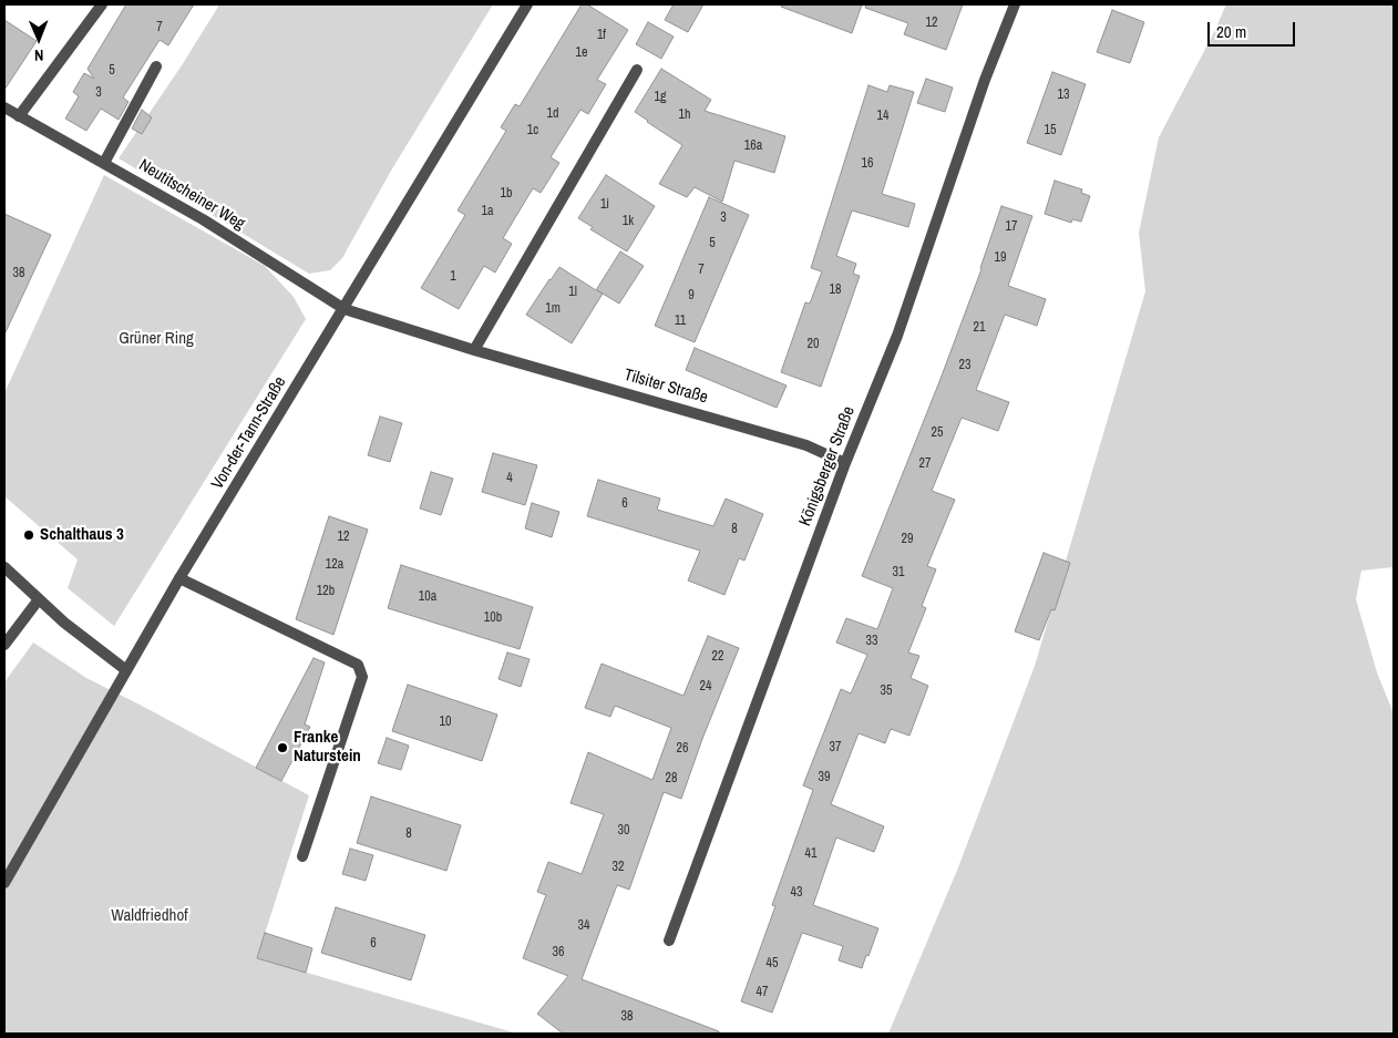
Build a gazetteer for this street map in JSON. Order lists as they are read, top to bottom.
{
  "streets": {
    "street": [
      "Neutitscheiner Weg",
      "Tilsiter Straße",
      "Von-der-Tann-Straße",
      "Königsberger Straße"
    ]
  },
  "crossings": [
    ["Neutitscheiner Weg", "Tilsiter Straße"],
    ["Neutitscheiner Weg", "Von-der-Tann-Straße"],
    ["Tilsiter Straße", "Von-der-Tann-Straße"],
    ["Tilsiter Straße", "Königsberger Straße"]
  ],
  "parks": ["Grüner Ring", "Waldfriedhof"],
  "places": ["Schalthaus 3", "Franke Naturstein"],
  "house_numbers": [
    "12",
    "7",
    "1f",
    "1e",
    "5",
    "3",
    "13",
    "1g",
    "1d",
    "1h",
    "14",
    "1c",
    "15",
    "16a",
    "16",
    "1b",
    "1i",
    "1a",
    "3",
    "1k",
    "17",
    "5",
    "19",
    "7",
    "38",
    "1",
    "18",
    "1l",
    "9",
    "1m",
    "11",
    "21",
    "20",
    "23",
    "25",
    "27",
    "4",
    "6",
    "8",
    "12",
    "29",
    "12a",
    "31",
    "12b",
    "10a",
    "10b",
    "33",
    "22",
    "24",
    "35",
    "10",
    "37",
    "26",
    "39",
    "28",
    "30",
    "8",
    "41",
    "32",
    "43",
    "34",
    "6",
    "36",
    "45",
    "47",
    "38"
  ],
  "scale_bar": "20 m",
  "north": "bottom"
}
